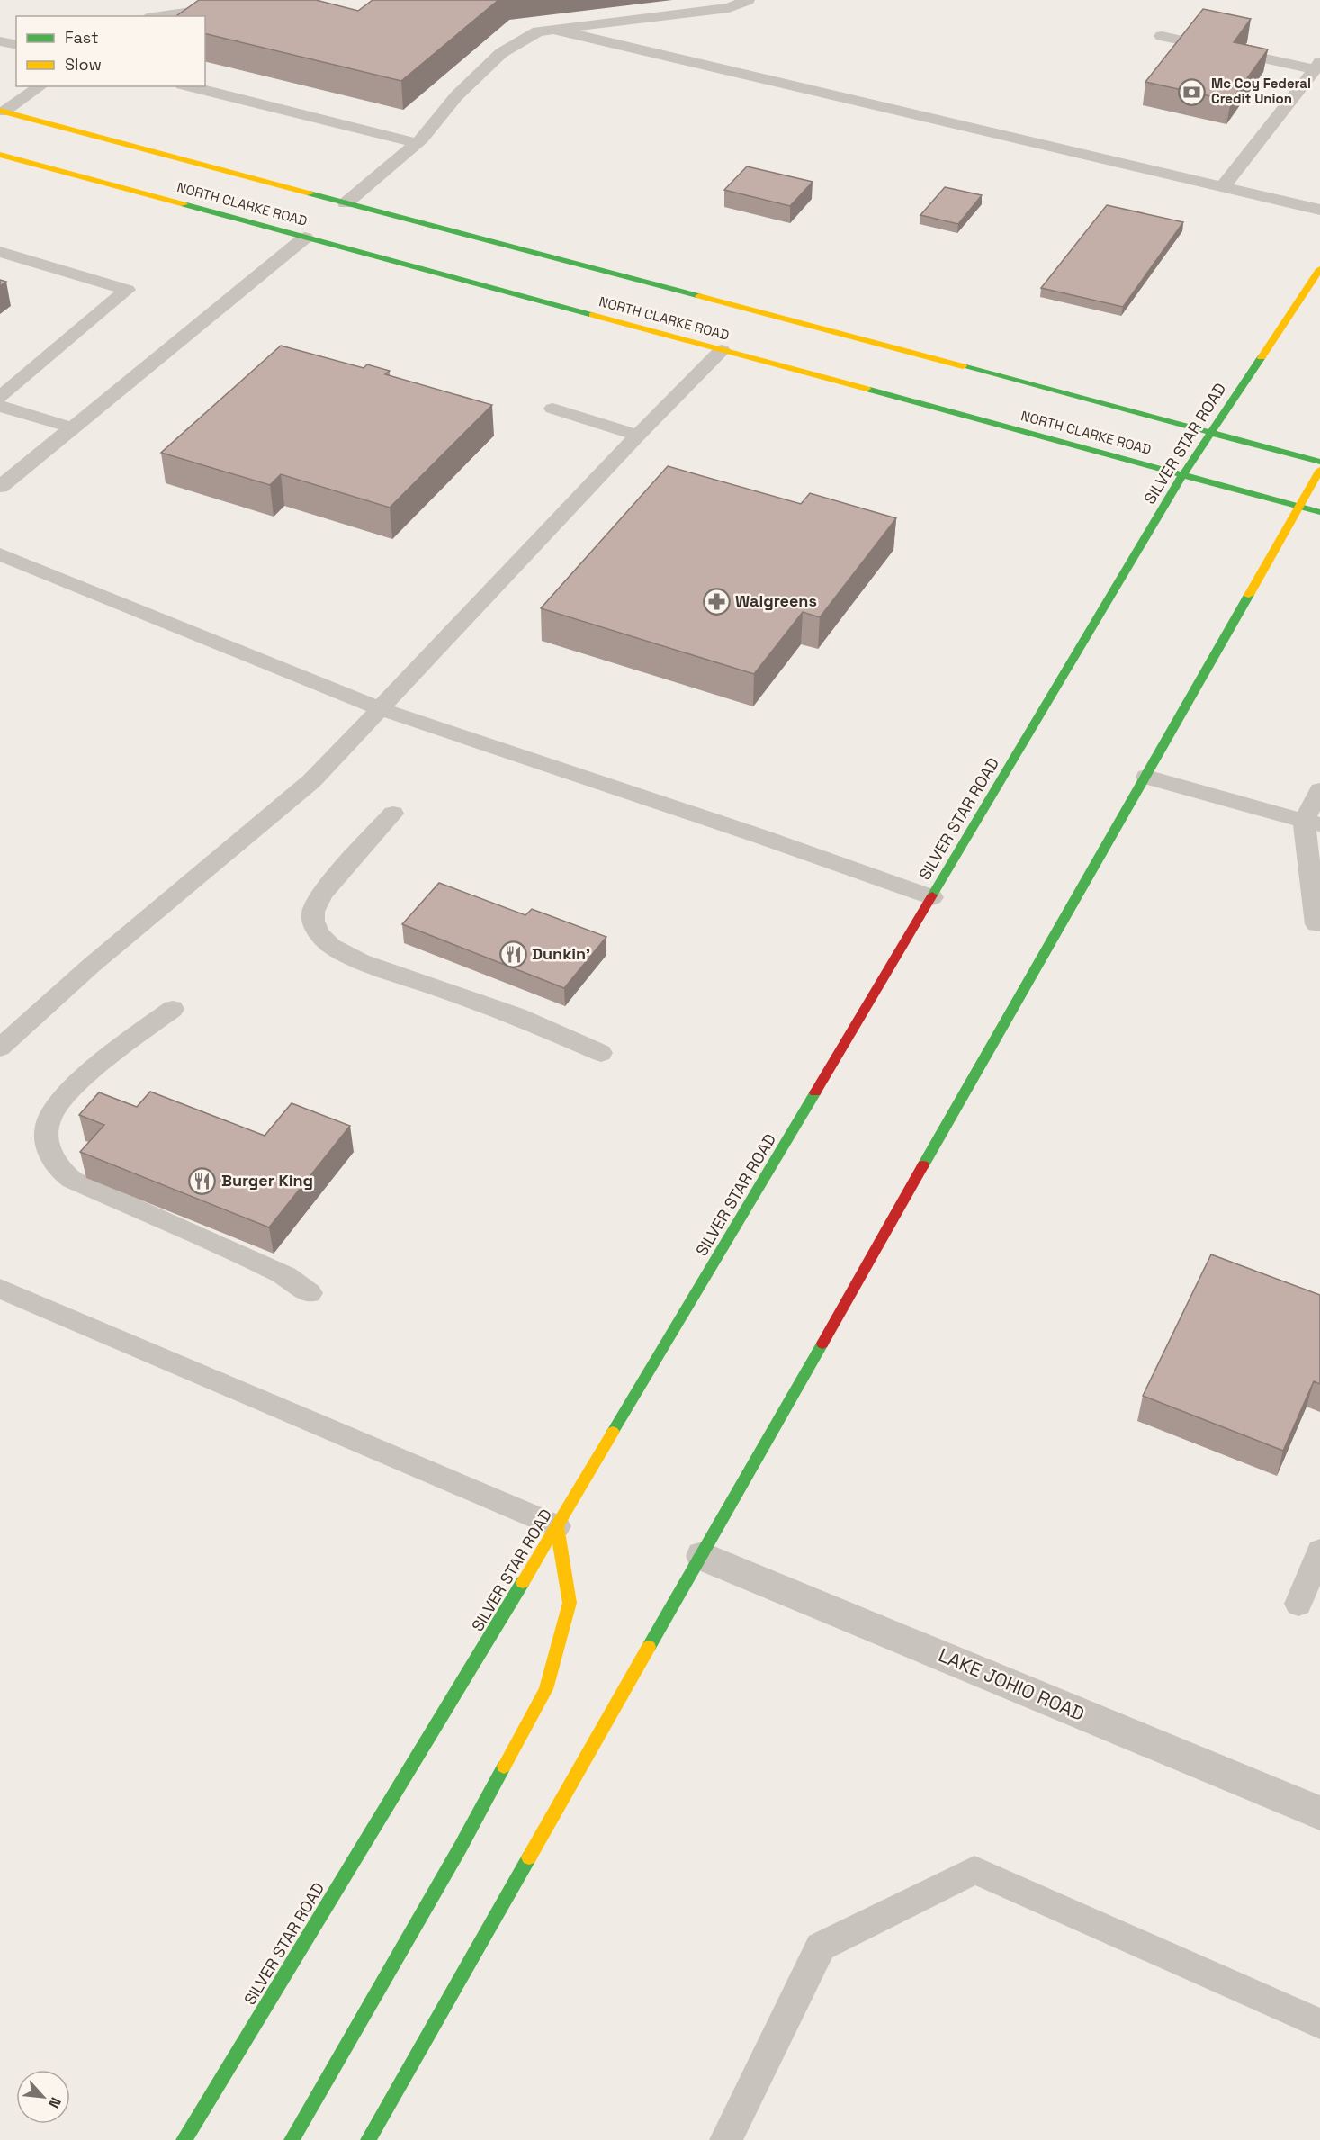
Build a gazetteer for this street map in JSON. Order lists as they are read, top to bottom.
{
  "streets": {
    "main road": ["NORTH CLARKE ROAD", "SILVER STAR ROAD"],
    "street": ["LAKE JOHIO ROAD"]
  },
  "crossings": [
    ["NORTH CLARKE ROAD", "SILVER STAR ROAD"]
  ],
  "places": {
    "bank": ["Mc Coy Federal Credit Union"],
    "pharmacy": ["Walgreens"],
    "restaurant": ["Dunkin'", "Burger King"]
  },
  "legend": ["Fast", "Slow"],
  "north": "bottom right"
}
